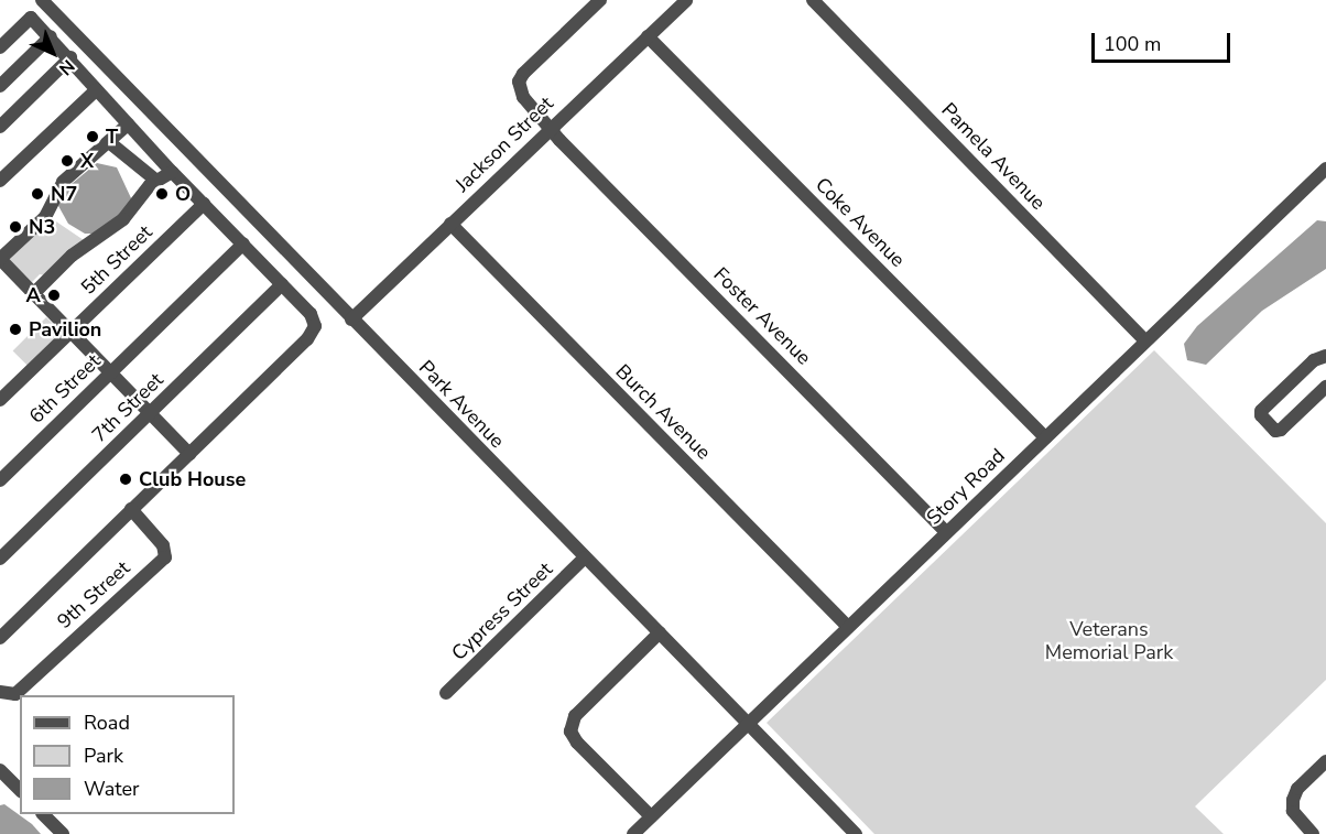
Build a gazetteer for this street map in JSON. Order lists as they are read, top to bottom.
{
  "streets": {
    "street": [
      "Jackson Street",
      "Pamela Avenue",
      "Coke Avenue",
      "5th Street",
      "Foster Avenue",
      "6th Street",
      "Park Avenue",
      "7th Street",
      "Burch Avenue",
      "Story Road",
      "9th Street",
      "Cypress Street"
    ]
  },
  "crossings": [
    ["Jackson Street", "Coke Avenue"],
    ["Jackson Street", "Foster Avenue"],
    ["Jackson Street", "Park Avenue"],
    ["Jackson Street", "Burch Avenue"],
    ["Pamela Avenue", "Story Road"],
    ["Coke Avenue", "Story Road"],
    ["Foster Avenue", "Story Road"],
    ["Park Avenue", "Story Road"],
    ["Park Avenue", "Cypress Street"],
    ["Burch Avenue", "Story Road"]
  ],
  "parks": ["Veterans Memorial Park"],
  "places": [
    "T",
    "X",
    "N7",
    "O",
    "N3",
    "A",
    "Pavilion",
    "Club House"
  ],
  "legend": ["Road", "Park", "Water"],
  "scale_bar": "100 m",
  "north": "bottom right"
}
